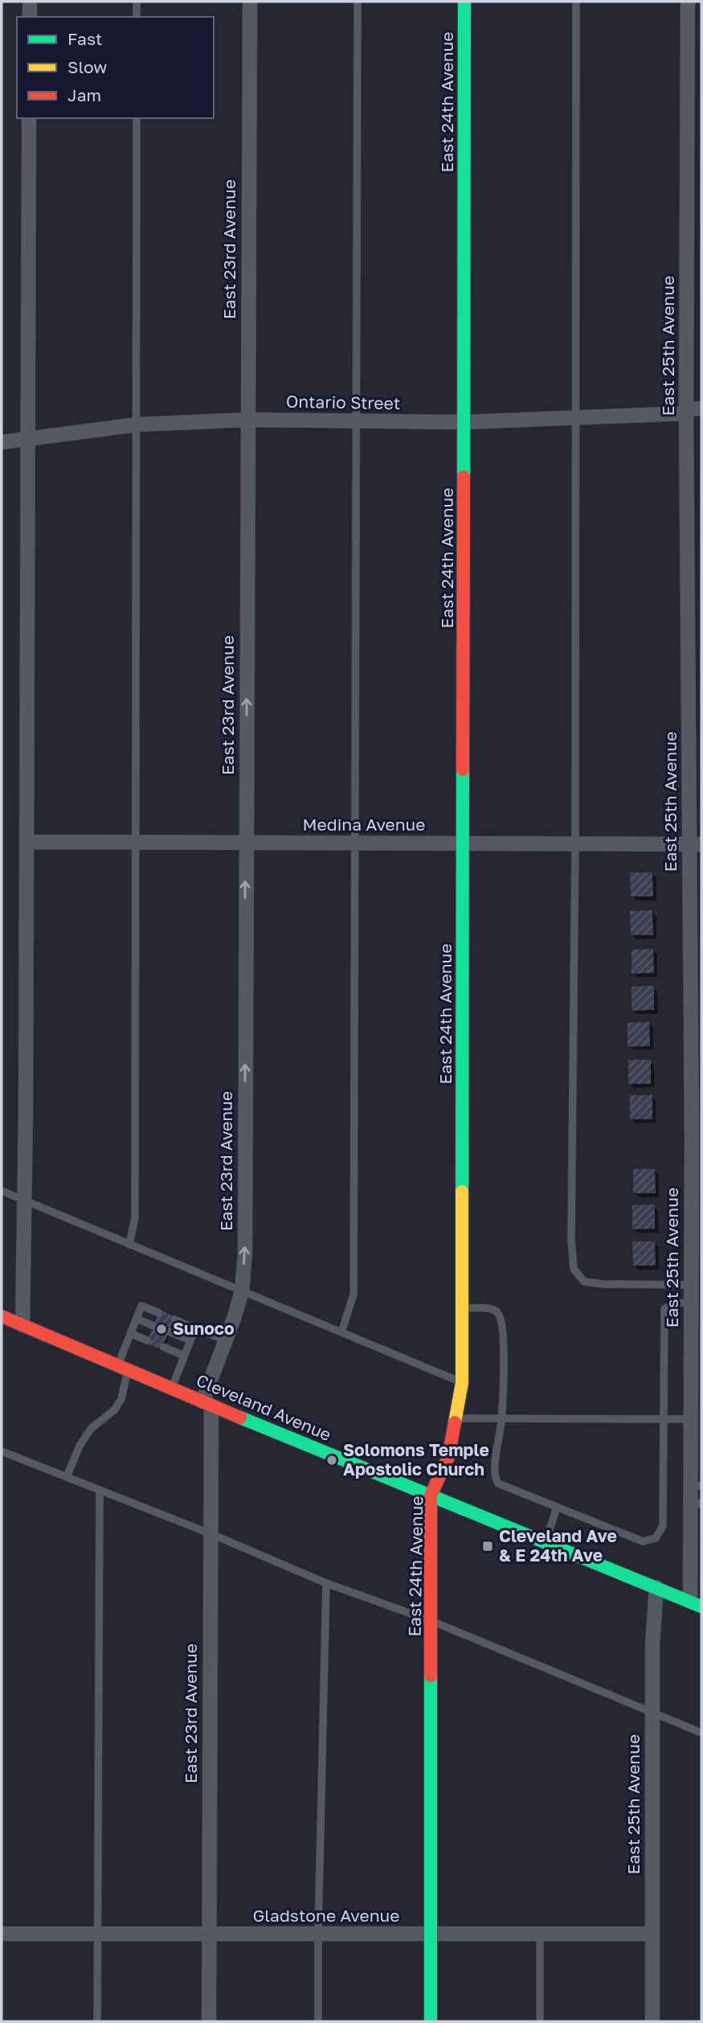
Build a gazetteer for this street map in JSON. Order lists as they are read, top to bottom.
{
  "streets": {
    "street": [
      "East 24th Avenue",
      "East 23rd Avenue",
      "East 25th Avenue",
      "Ontario Street",
      "Medina Avenue",
      "Cleveland Avenue",
      "Gladstone Avenue"
    ]
  },
  "crossings": [
    ["East 24th Avenue", "Ontario Street"],
    ["East 24th Avenue", "Medina Avenue"],
    ["East 24th Avenue", "Cleveland Avenue"],
    ["East 24th Avenue", "Gladstone Avenue"],
    ["East 23rd Avenue", "Ontario Street"],
    ["East 23rd Avenue", "Medina Avenue"],
    ["East 23rd Avenue", "Cleveland Avenue"],
    ["East 23rd Avenue", "Gladstone Avenue"],
    ["East 25th Avenue", "Ontario Street"],
    ["East 25th Avenue", "Medina Avenue"],
    ["East 25th Avenue", "Cleveland Avenue"],
    ["East 25th Avenue", "Gladstone Avenue"]
  ],
  "one_way": ["East 23rd Avenue"],
  "places": {
    "other": ["Sunoco", "Solomons Temple Apostolic Church"],
    "transit": ["Cleveland Ave & E 24th Ave"]
  },
  "legend": ["Fast", "Slow", "Jam"]
}
